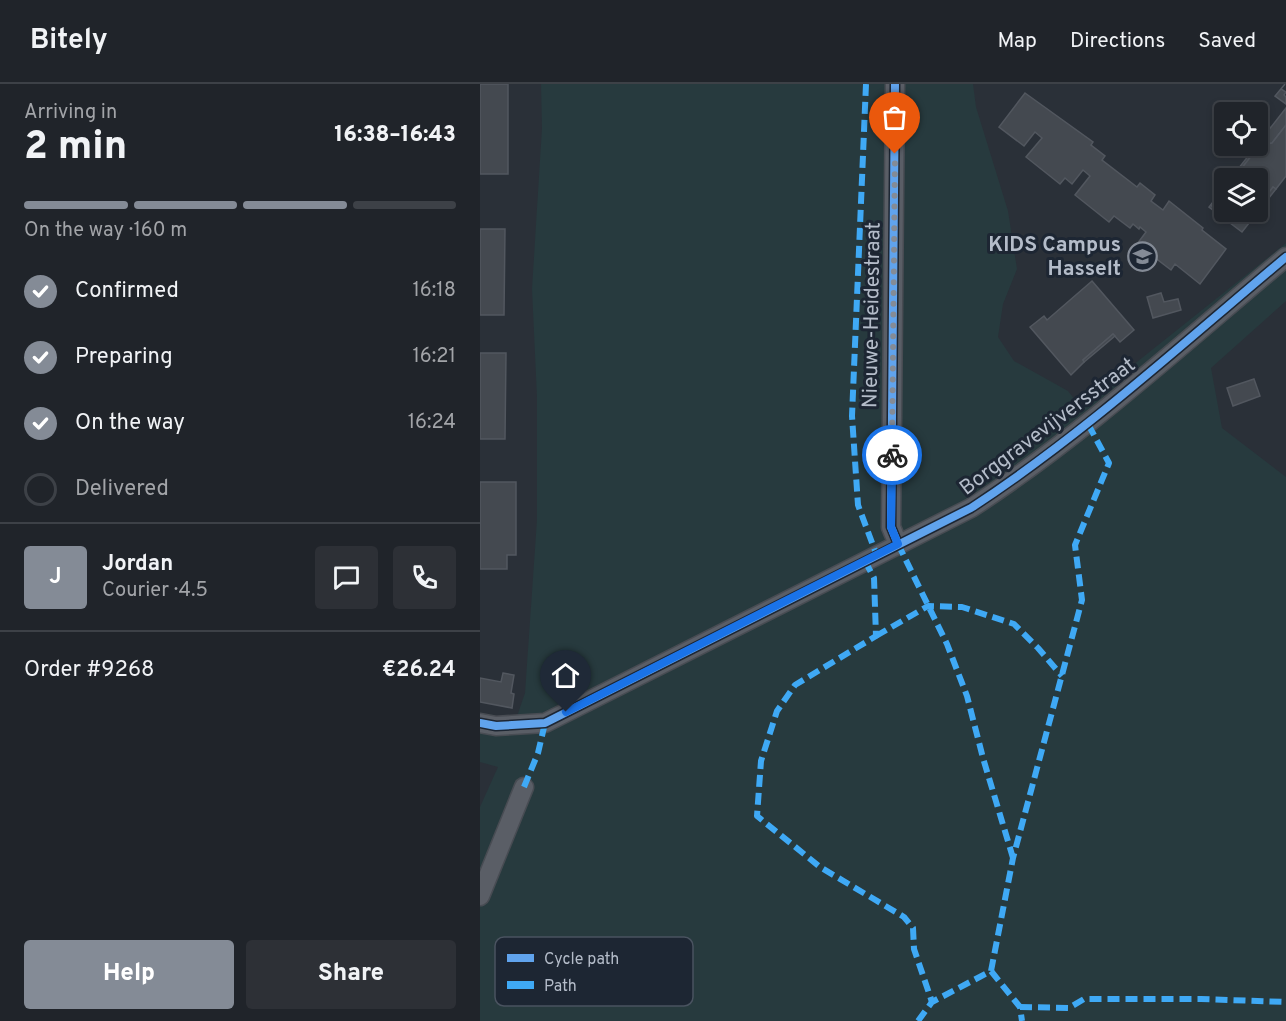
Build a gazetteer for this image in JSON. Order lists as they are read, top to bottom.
{
  "streets": {
    "street": ["Nieuwe-Heidestraat", "Borggravevijversstraat"]
  },
  "crossings": [
    ["Nieuwe-Heidestraat", "Borggravevijversstraat"]
  ],
  "places": {
    "school or university": ["KIDS Campus Hasselt"]
  },
  "legend": ["Cycle path", "Path"],
  "page": {
    "header": "Bitely",
    "nav": ["Map", "Directions", "Saved"],
    "heading": ["2 min", "Arriving in", "16:38–16:43"],
    "panel": [
      "Jordan",
      "Courier · 4.5",
      "Order #9268",
      "€26.24"
    ],
    "bar": "On the way · 160 m",
    "list": [
      ["Confirmed", "16:18"],
      ["Preparing", "16:21"],
      ["On the way", "16:24"],
      "Delivered"
    ],
    "round": "J",
    "buttons": ["Help", "Share"]
  }
}
